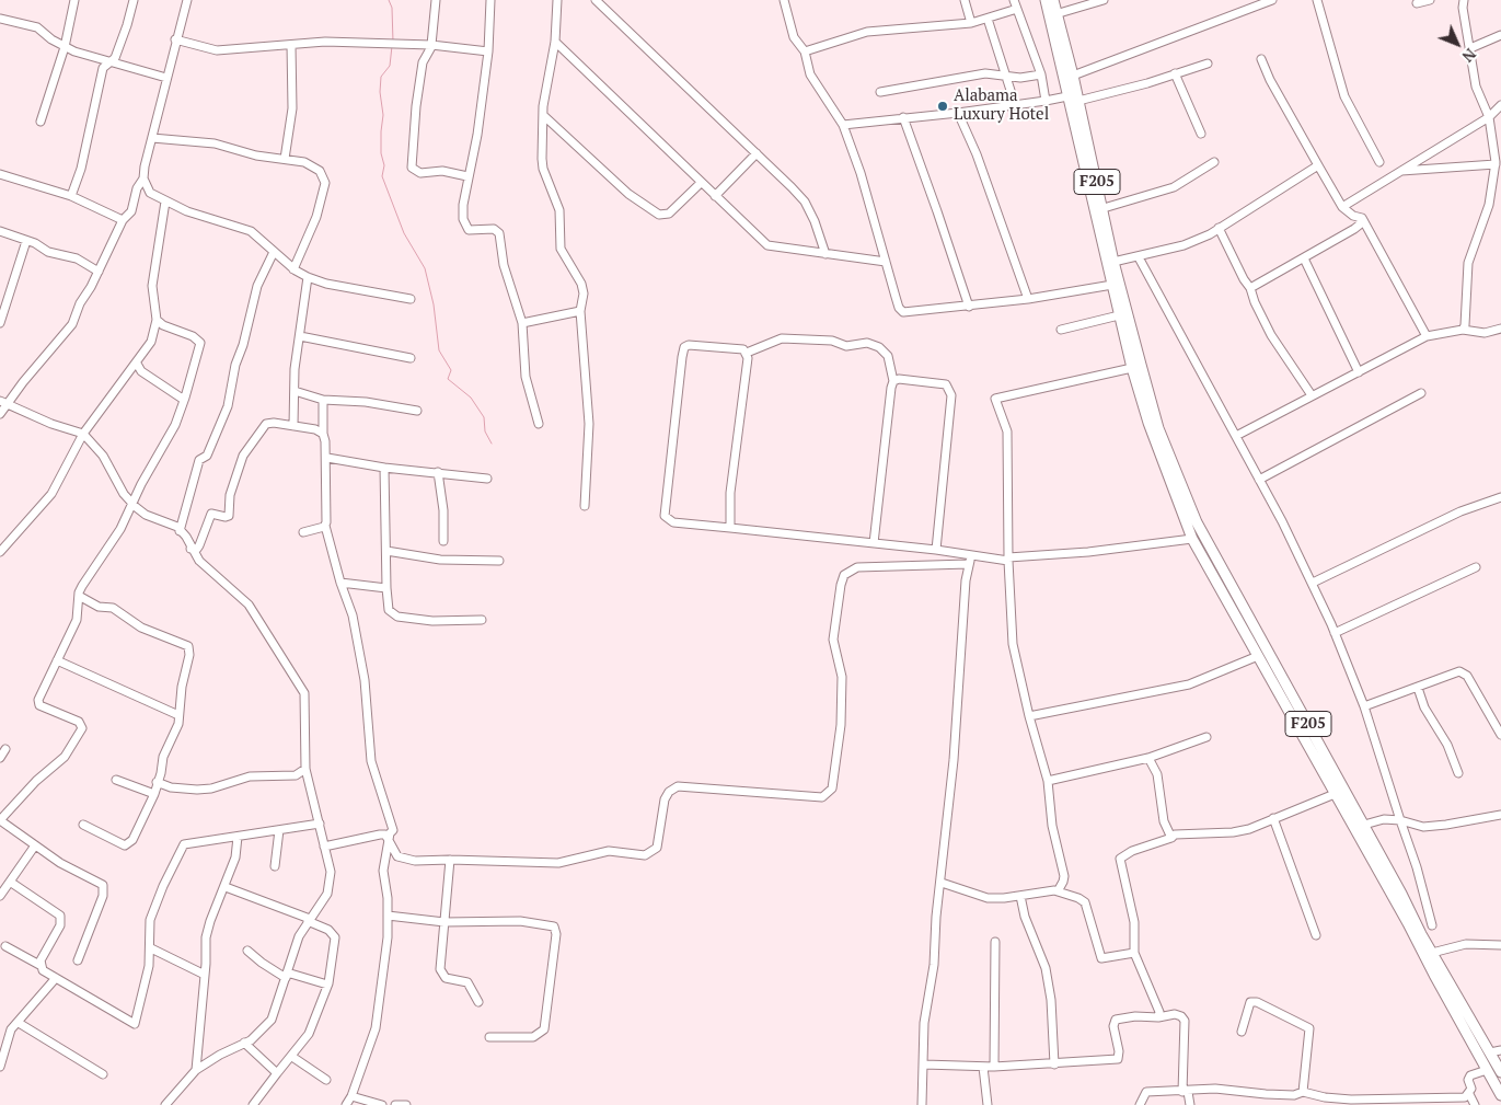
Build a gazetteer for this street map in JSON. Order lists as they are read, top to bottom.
{
  "streets": {
    "main road": ["F205"]
  },
  "places": ["Alabama Luxury Hotel"],
  "north": "bottom right"
}
